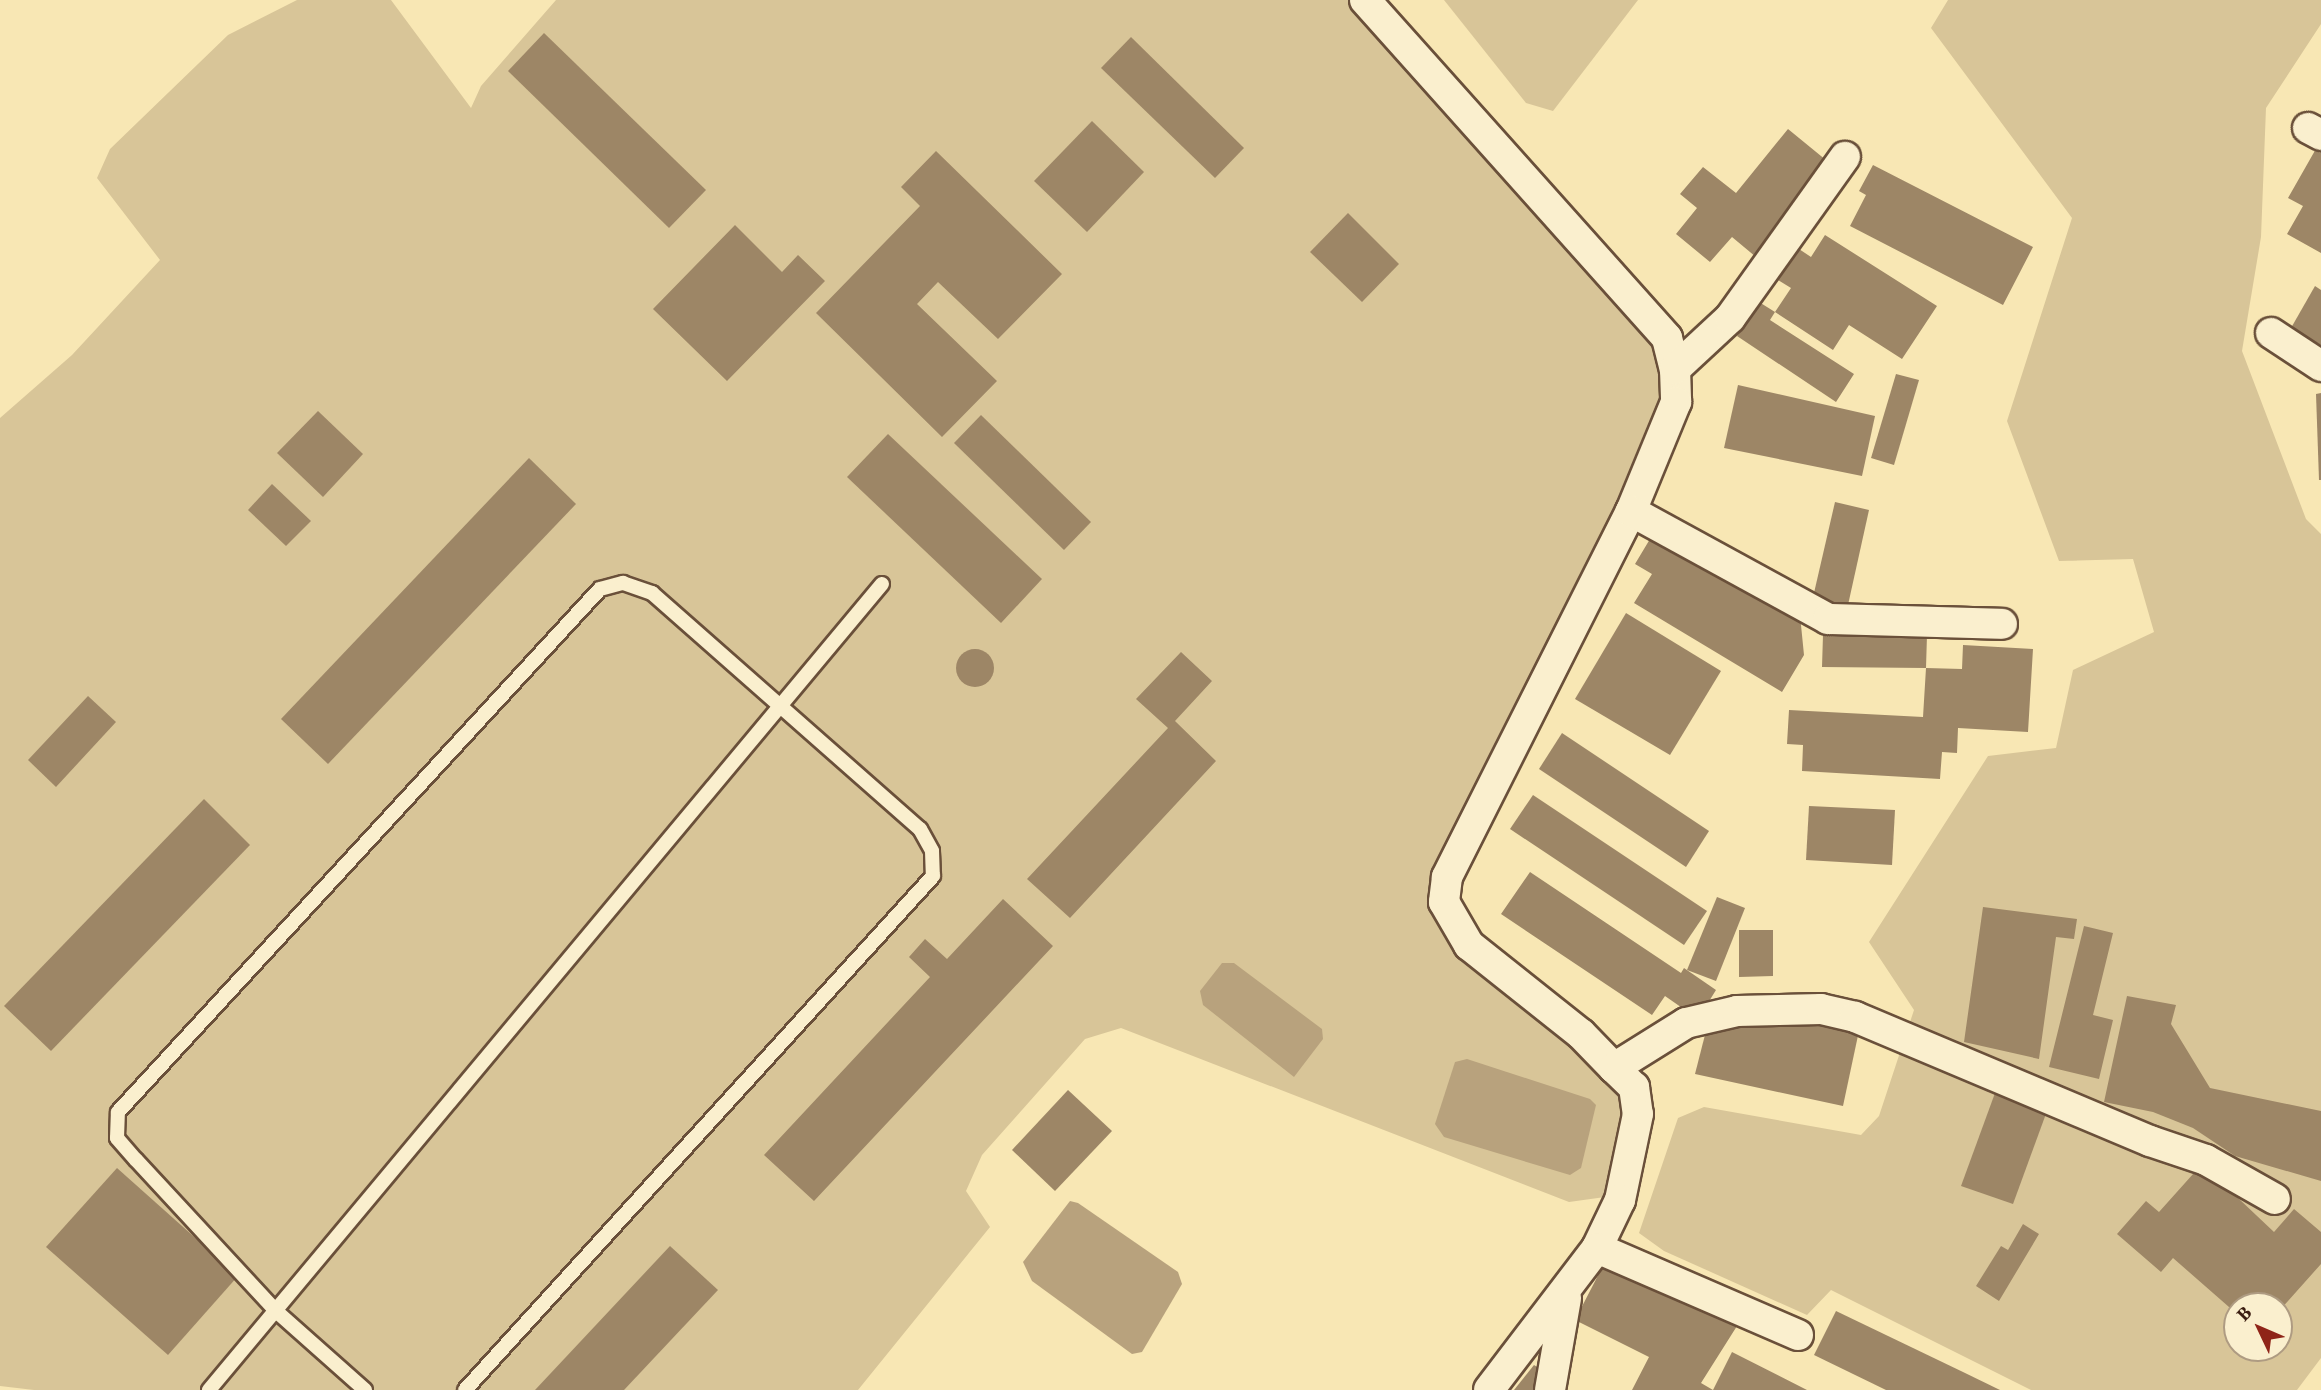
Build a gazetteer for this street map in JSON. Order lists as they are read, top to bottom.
{
  "north": "top left"
}
